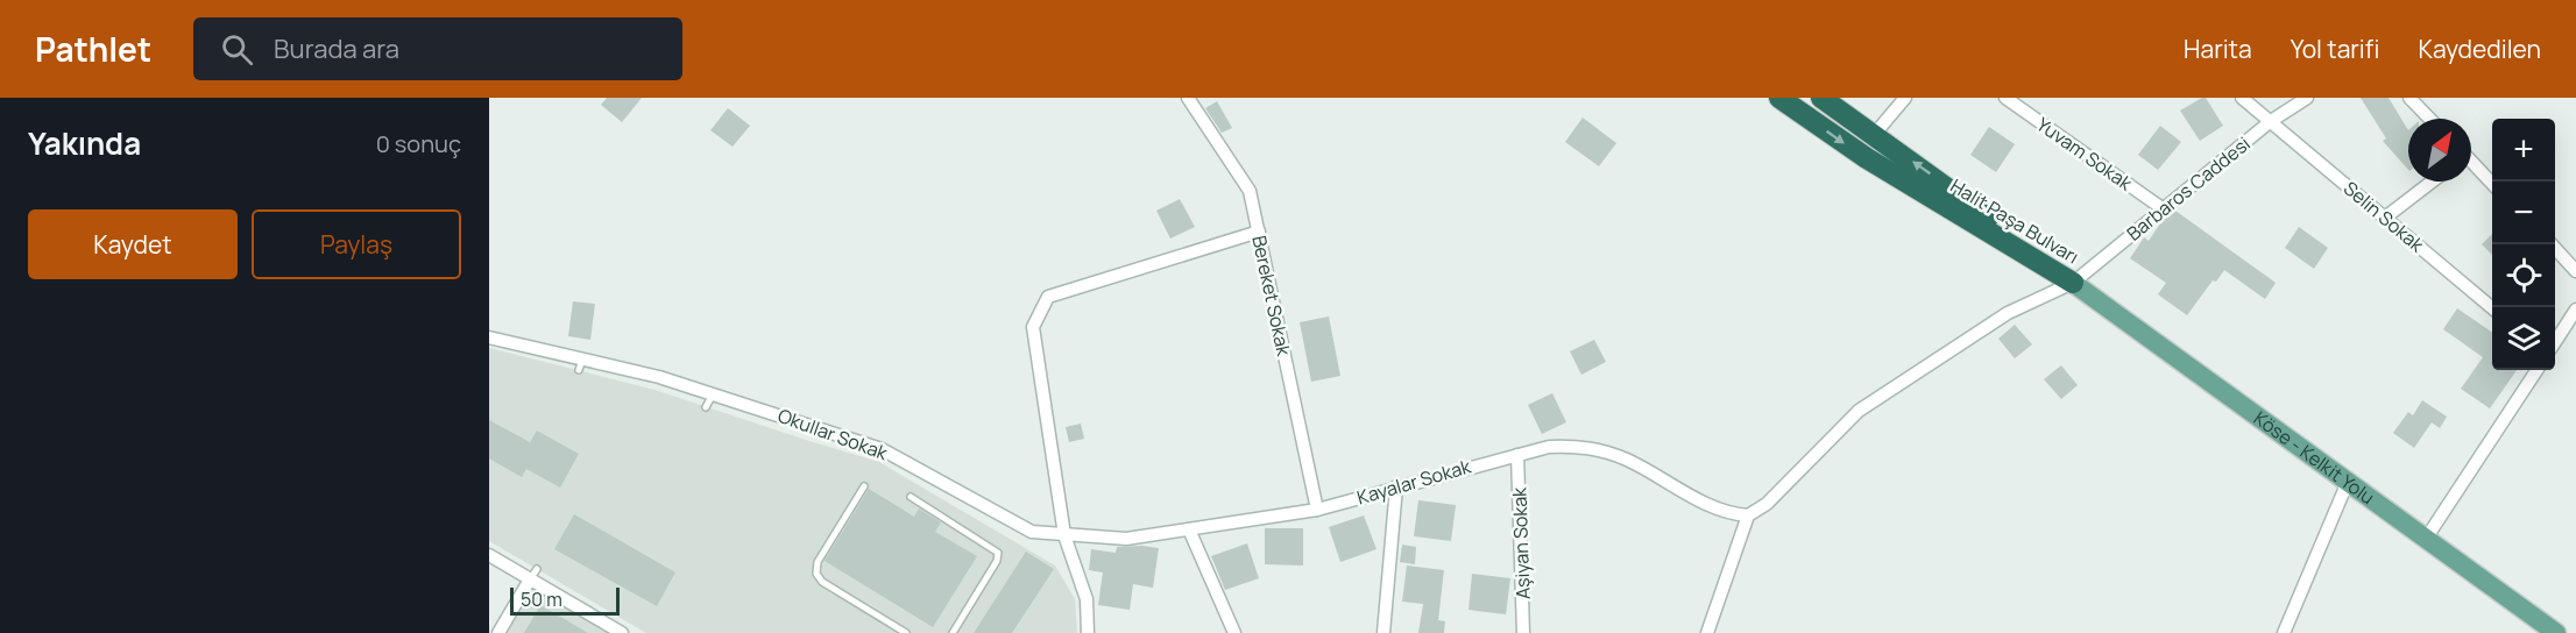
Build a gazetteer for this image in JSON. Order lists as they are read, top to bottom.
{
  "streets": {
    "highway": ["Halit Paşa Bulvarı"],
    "main road": ["Köse - Kelkit Yolu"],
    "street": [
      "Yuvam Sokak",
      "Barbaros Caddesi",
      "Selin Sokak",
      "Bereket Sokak",
      "Okullar Sokak",
      "Kayalar Sokak",
      "Aşiyan Sokak"
    ]
  },
  "crossings": [
    ["Yuvam Sokak", "Barbaros Caddesi"],
    ["Barbaros Caddesi", "Selin Sokak"],
    ["Barbaros Caddesi", "Halit Paşa Bulvarı"],
    ["Barbaros Caddesi", "Köse - Kelkit Yolu"],
    ["Barbaros Caddesi", "Kayalar Sokak"],
    ["Halit Paşa Bulvarı", "Köse - Kelkit Yolu"],
    ["Bereket Sokak", "Kayalar Sokak"],
    ["Okullar Sokak", "Kayalar Sokak"],
    ["Kayalar Sokak", "Aşiyan Sokak"]
  ],
  "scale_bar": "50 m",
  "north": "top right",
  "page": {
    "header": "Pathlet",
    "search": "Burada ara",
    "nav": ["Harita", "Yol tarifi", "Kaydedilen"],
    "heading": ["Yakında", "0 sonuç"],
    "map_buttons": ["+", "−"],
    "buttons": ["Kaydet", "Paylaş"],
    "scale": "50 m"
  }
}
